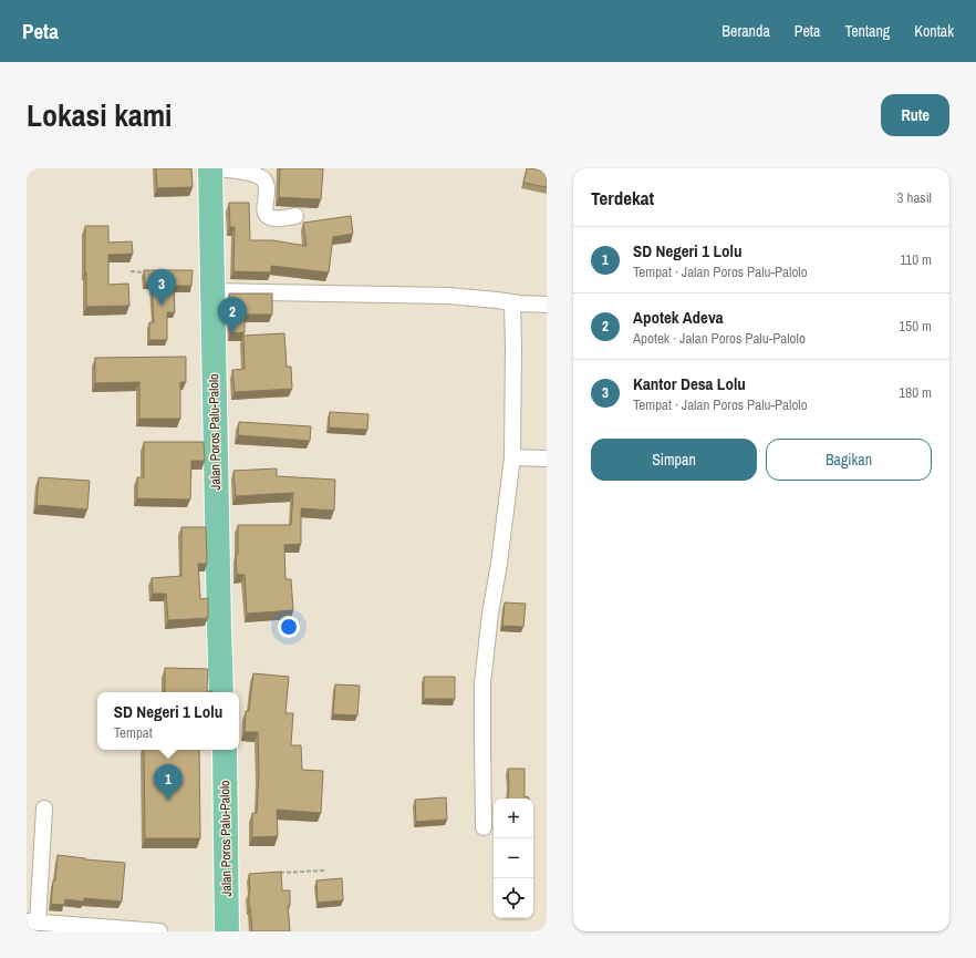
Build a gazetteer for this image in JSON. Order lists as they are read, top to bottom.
{
  "streets": {
    "main road": ["Jalan Poros Palu-Palolo"]
  },
  "page": {
    "header": "Peta",
    "nav": [
      "Beranda",
      "Peta",
      "Tentang",
      "Kontak"
    ],
    "title": "Lokasi kami",
    "buttons": [
      "Rute",
      ["Simpan", "Bagikan"]
    ],
    "heading": ["Terdekat", "3 hasil"],
    "list": [
      {
        "mark": "1",
        "name": "SD Negeri 1 Lolu",
        "note": "Tempat · Jalan Poros Palu-Palolo",
        "value": "110 m"
      },
      {
        "mark": "2",
        "name": "Apotek Adeva",
        "note": "Apotek · Jalan Poros Palu-Palolo",
        "value": "150 m"
      },
      {
        "mark": "3",
        "name": "Kantor Desa Lolu",
        "note": "Tempat · Jalan Poros Palu-Palolo",
        "value": "180 m"
      }
    ],
    "pins": ["3", "2", "1"],
    "popup": ["SD Negeri 1 Lolu", "Tempat"],
    "map_buttons": ["+", "−"]
  }
}
